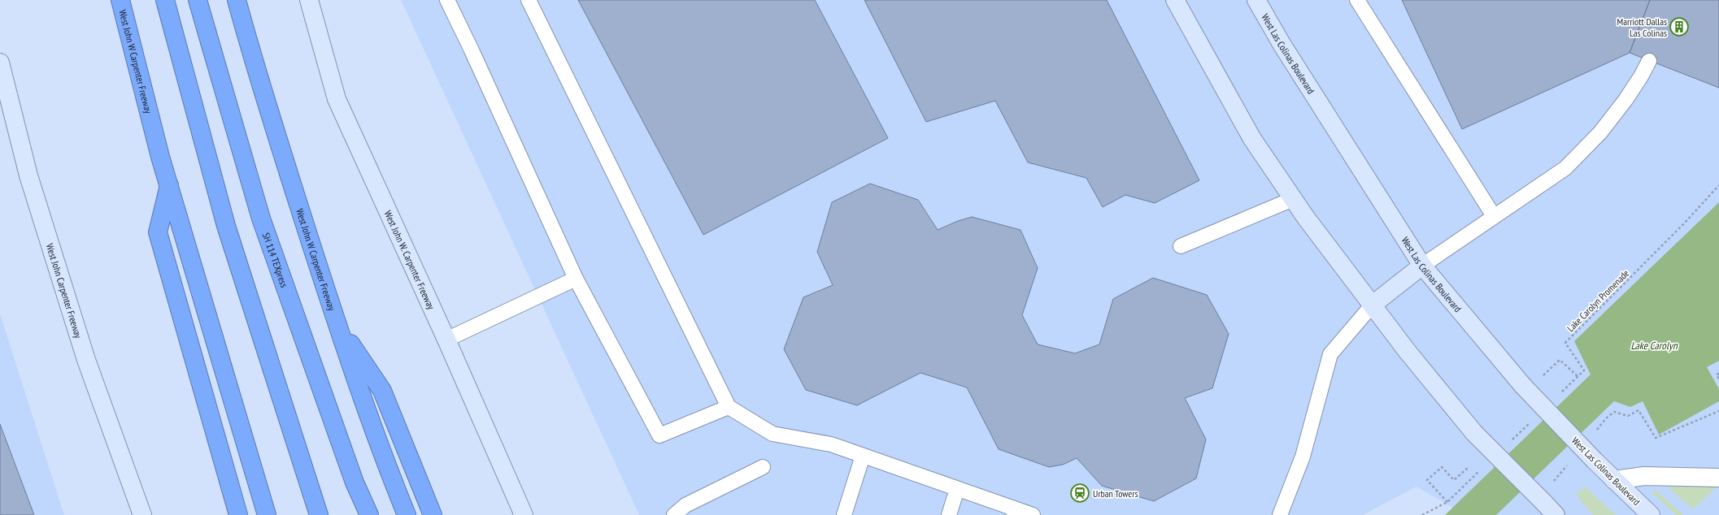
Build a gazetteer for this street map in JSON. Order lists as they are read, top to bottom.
{
  "streets": {
    "highway": ["West John W Carpenter Freeway", "SH 114 TEXpress"],
    "main road": ["West Las Colinas Boulevard", "West John W. Carpenter Freeway", "West John Carpenter Freeway"],
    "path": ["Lake Carolyn Promenade"]
  },
  "water": ["Lake Carolyn"],
  "places": {
    "building": ["Marriott Dallas Las Colinas"],
    "station": ["Urban Towers"]
  }
}
